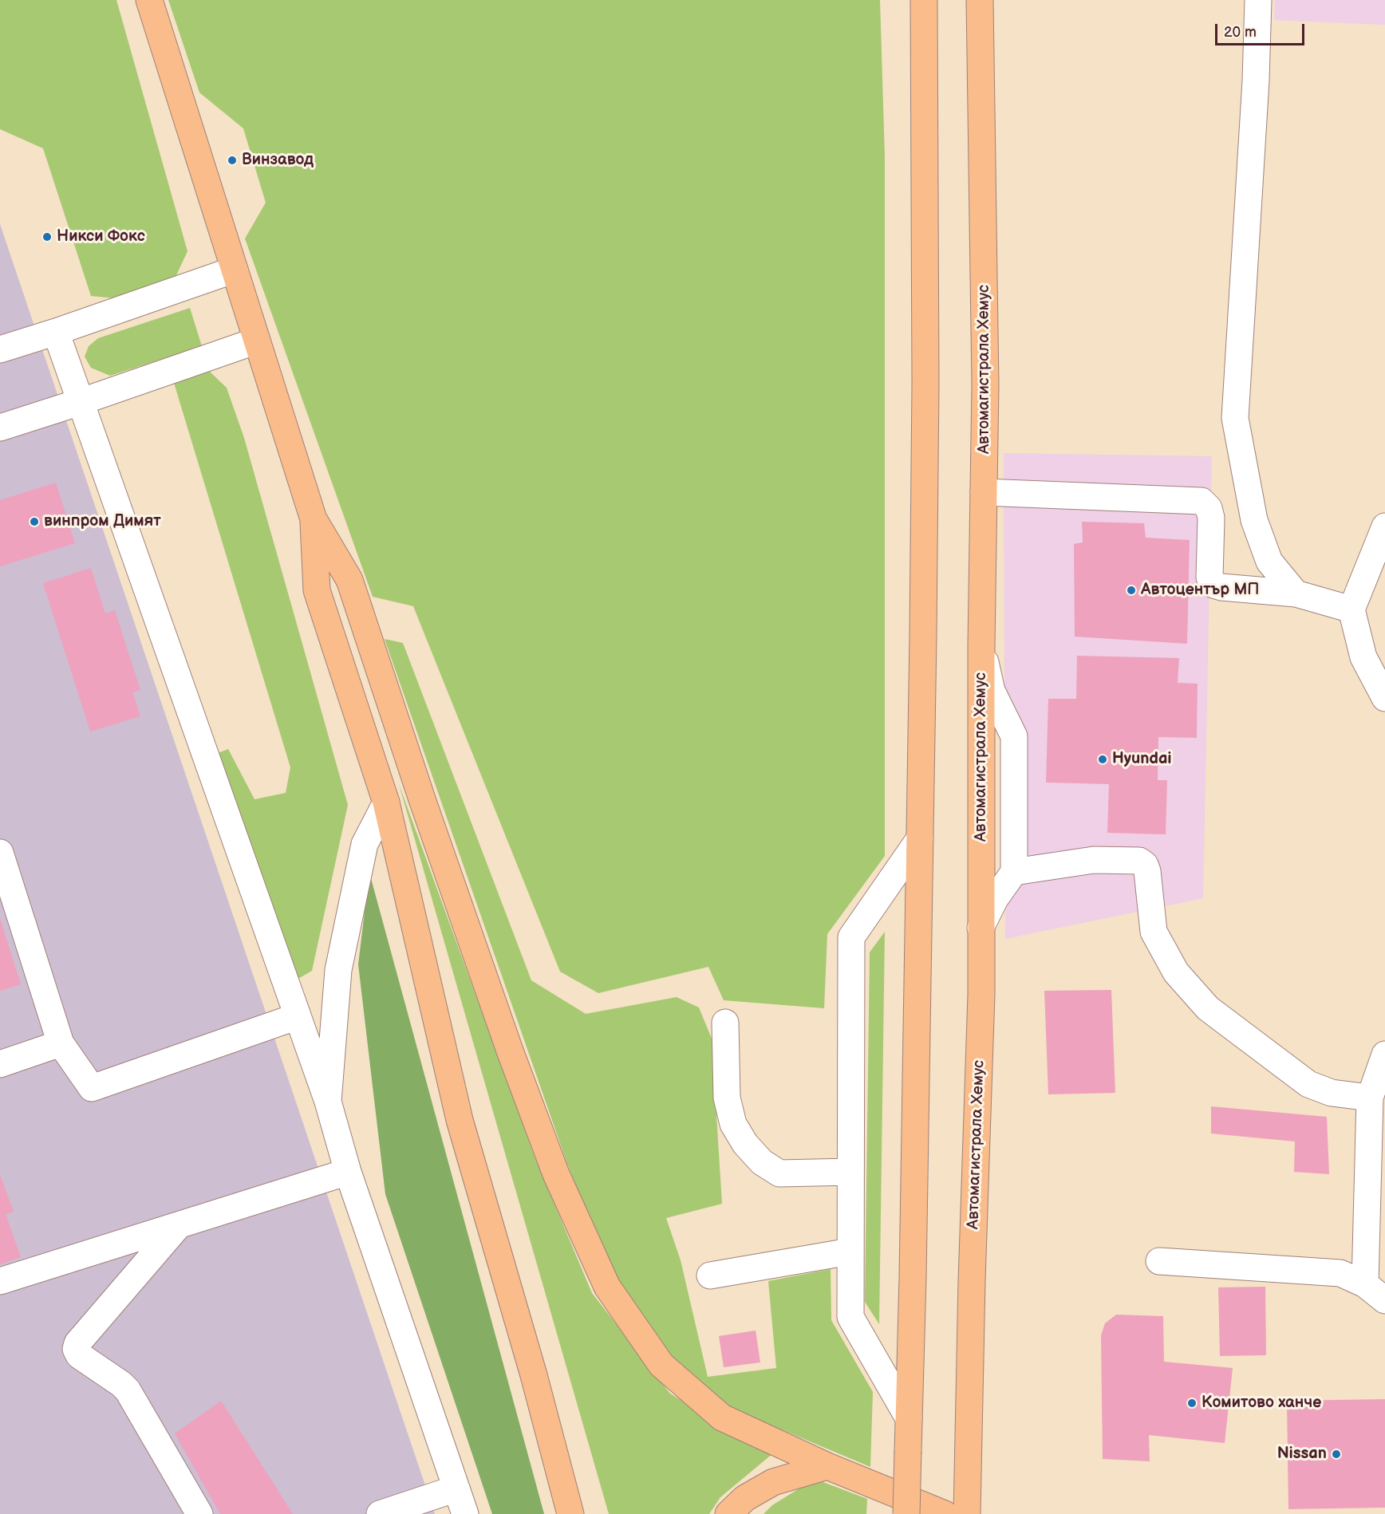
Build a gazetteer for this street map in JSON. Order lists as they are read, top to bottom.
{
  "streets": {
    "main road": ["Автомагистрала Хемус"]
  },
  "places": [
    "Винзавод",
    "Никси Фокс",
    "винпром Димят",
    "Автоцентър МП",
    "Hyundai",
    "Комитово ханче",
    "Nissan"
  ],
  "scale_bar": "20 m"
}
